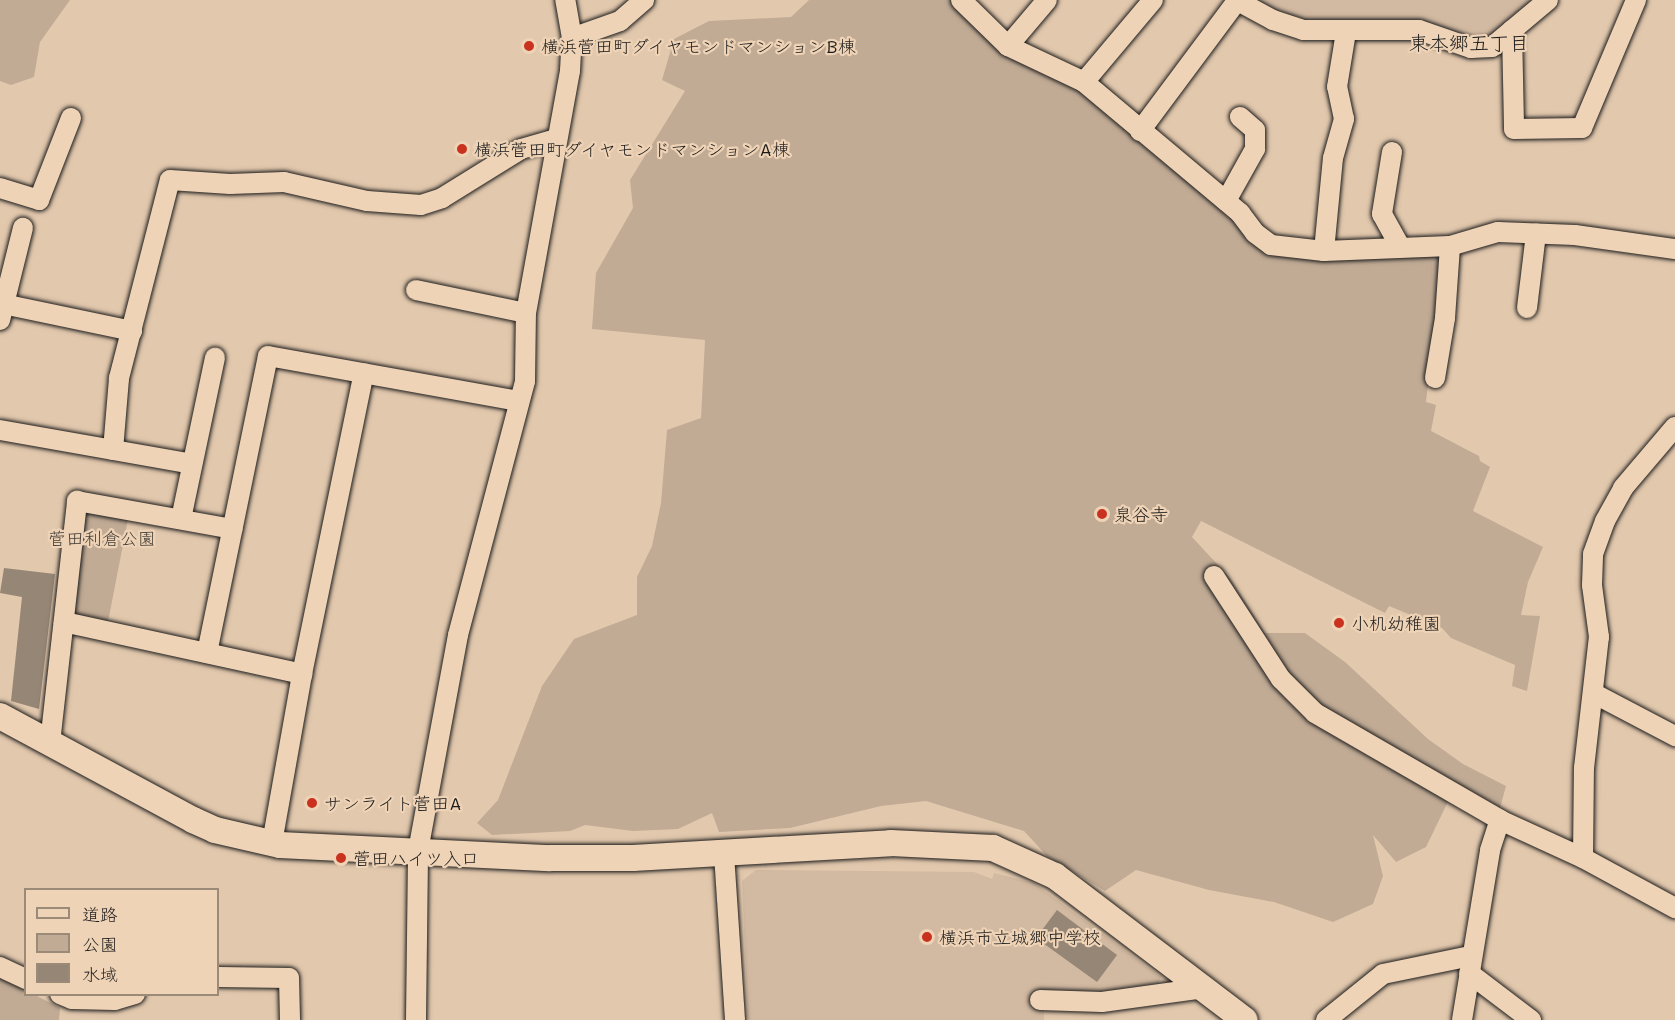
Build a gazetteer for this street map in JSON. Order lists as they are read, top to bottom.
{
  "districts": ["東本郷五丁目"],
  "parks": ["菅田利倉公園"],
  "places": [
    "横浜菅田町ダイヤモンドマンションB棟",
    "横浜菅田町ダイヤモンドマンションA棟",
    "泉谷寺",
    "小机幼稚園",
    "サンライト菅田A",
    "菅田ハイツ入口",
    "横浜市立城郷中学校"
  ],
  "legend": ["道路", "公園", "水域"]
}
